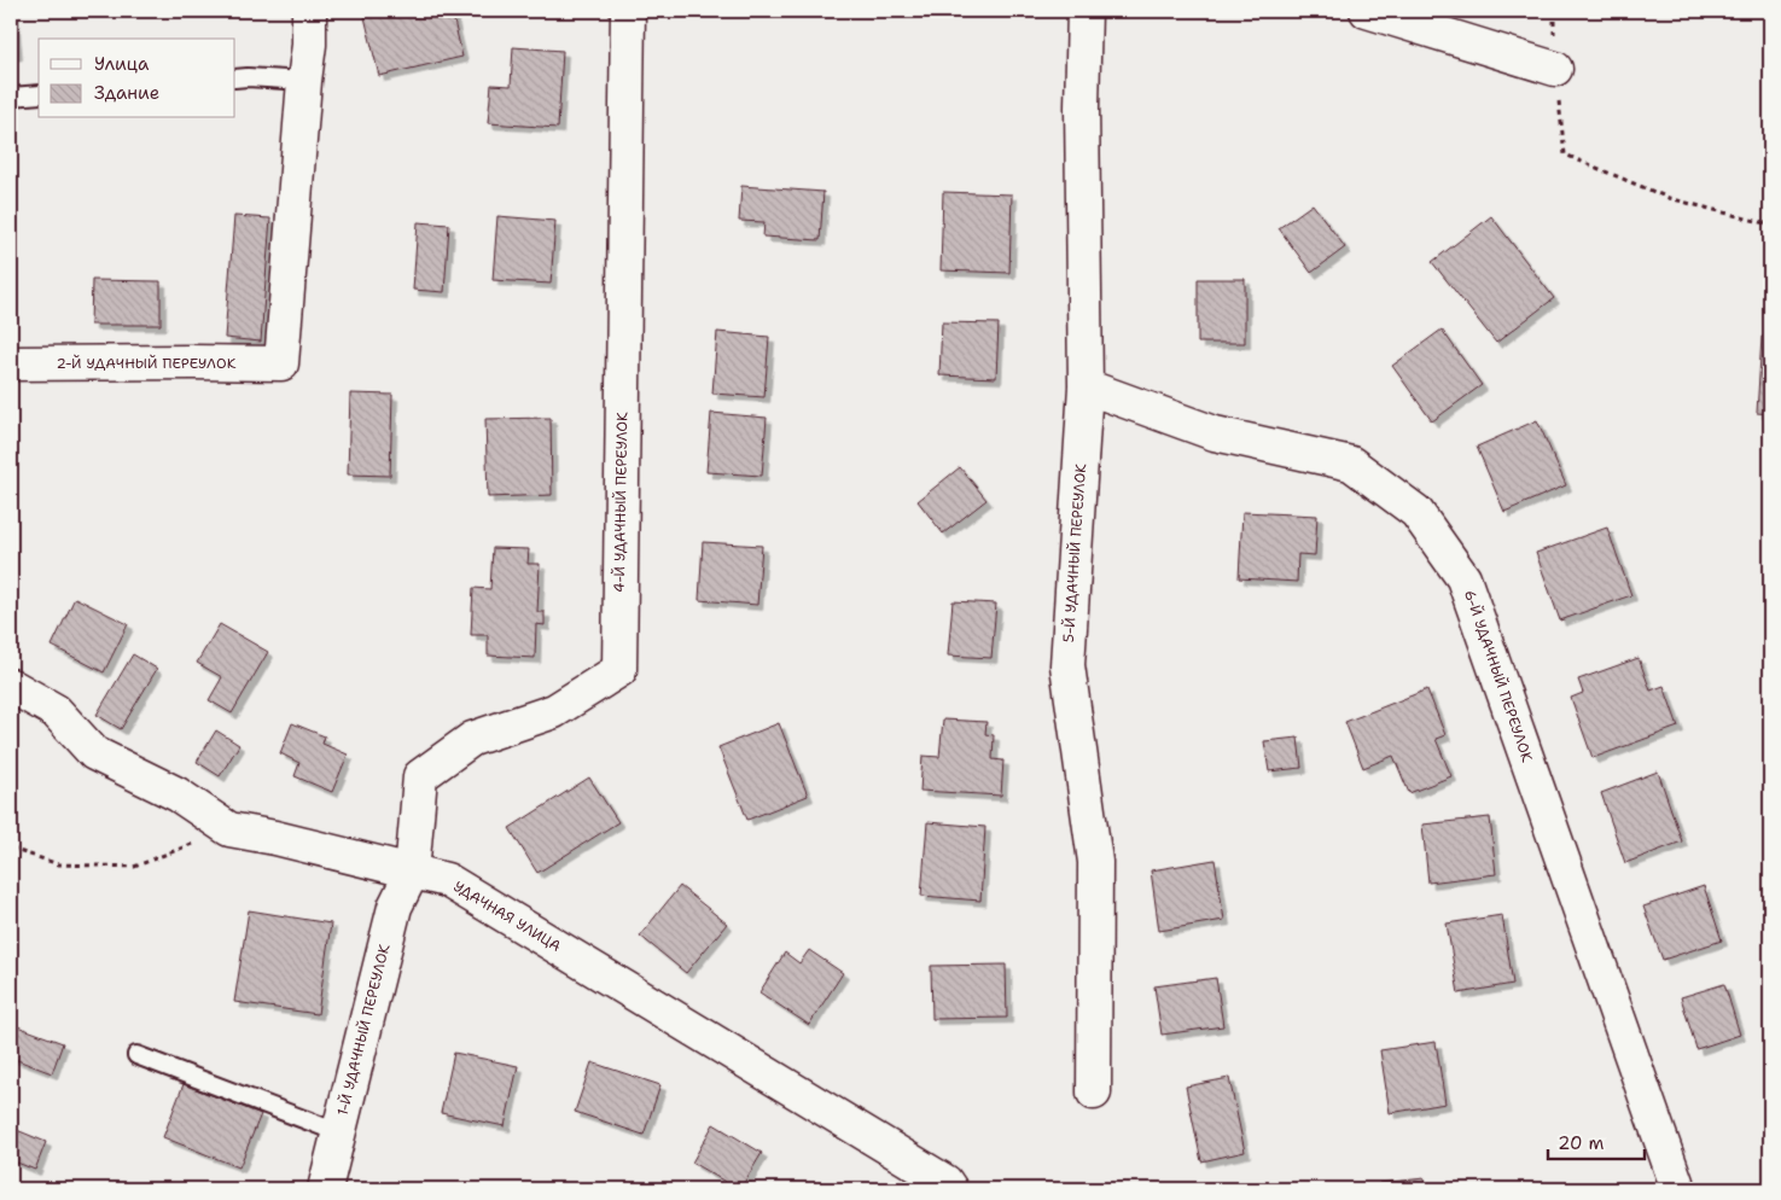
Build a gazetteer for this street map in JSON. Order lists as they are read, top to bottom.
{
  "streets": {
    "street": [
      "2-Й УДАЧНЫЙ ПЕРЕУЛОК",
      "4-Й УДАЧНЫЙ ПЕРЕУЛОК",
      "5-Й УДАЧНЫЙ ПЕРЕУЛОК",
      "6-Й УДАЧНЫЙ ПЕРЕУЛОК",
      "УДАЧНАЯ УЛИЦА",
      "1-Й УДАЧНЫЙ ПЕРЕУЛОК"
    ]
  },
  "crossings": [
    ["4-Й УДАЧНЫЙ ПЕРЕУЛОК", "УДАЧНАЯ УЛИЦА"],
    ["4-Й УДАЧНЫЙ ПЕРЕУЛОК", "1-Й УДАЧНЫЙ ПЕРЕУЛОК"],
    ["5-Й УДАЧНЫЙ ПЕРЕУЛОК", "6-Й УДАЧНЫЙ ПЕРЕУЛОК"],
    ["УДАЧНАЯ УЛИЦА", "1-Й УДАЧНЫЙ ПЕРЕУЛОК"]
  ],
  "legend": ["Улица", "Здание"],
  "scale_bar": "20 m"
}
